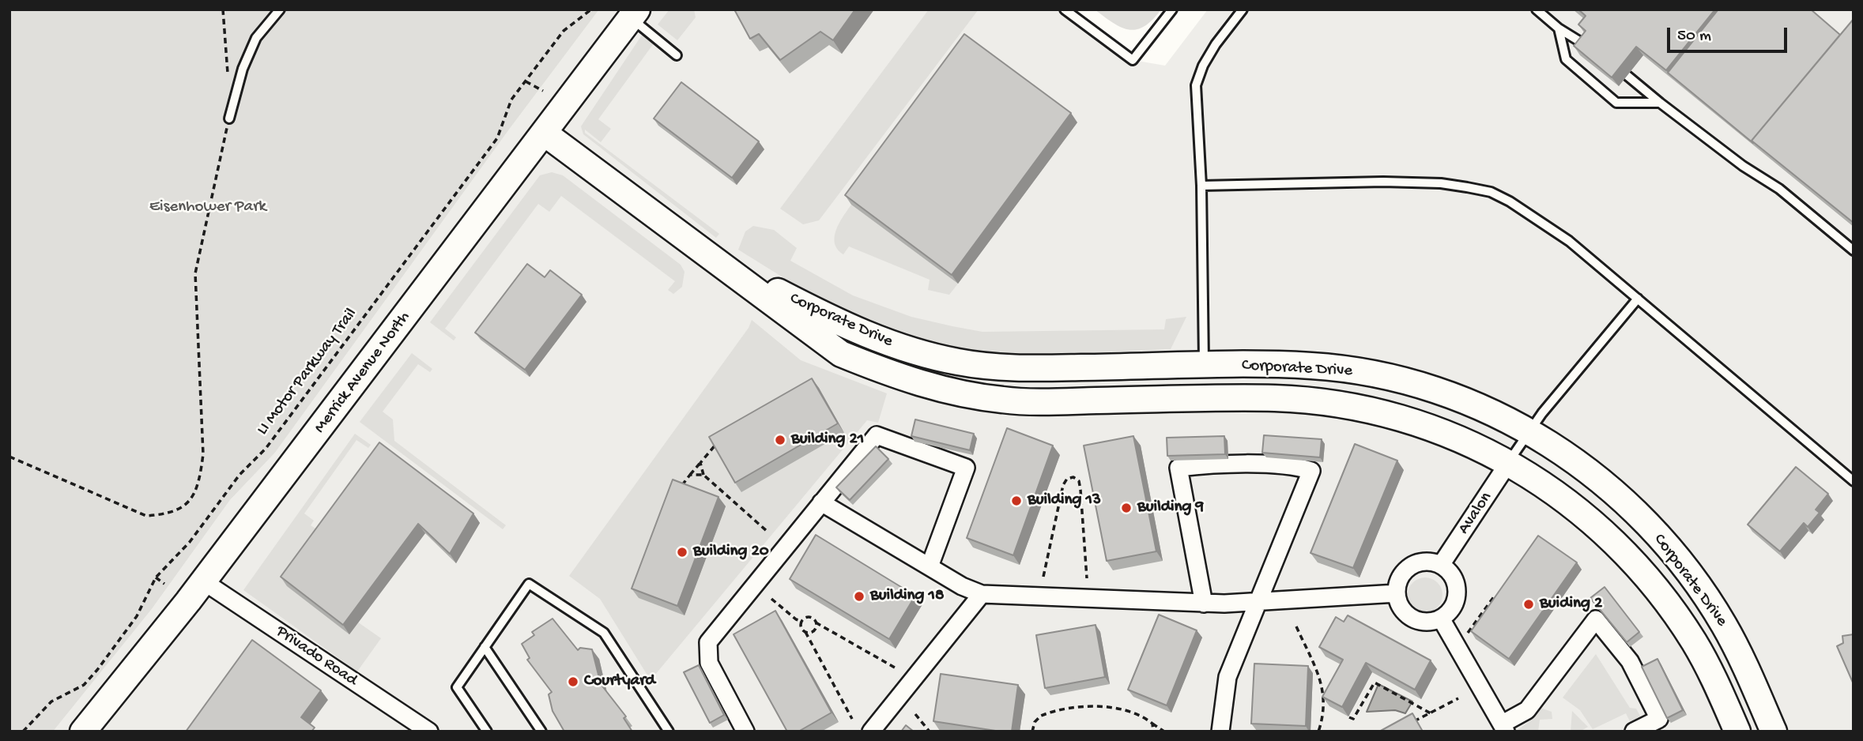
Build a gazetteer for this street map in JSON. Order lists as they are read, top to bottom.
{
  "streets": {
    "main road": ["Corporate Drive", "Merrick Avenue North"],
    "street": ["Avalon", "Privado Road"],
    "path": ["LI Motor Parkway Trail"]
  },
  "crossings": [
    ["Corporate Drive", "Merrick Avenue North"],
    ["Corporate Drive", "Avalon"],
    ["Merrick Avenue North", "Privado Road"]
  ],
  "parks": ["Eisenhower Park"],
  "places": [
    "Building 21",
    "Building 13",
    "Building 9",
    "Building 20",
    "Building 18",
    "Buiding 2",
    "Courtyard"
  ],
  "scale_bar": "50 m"
}
